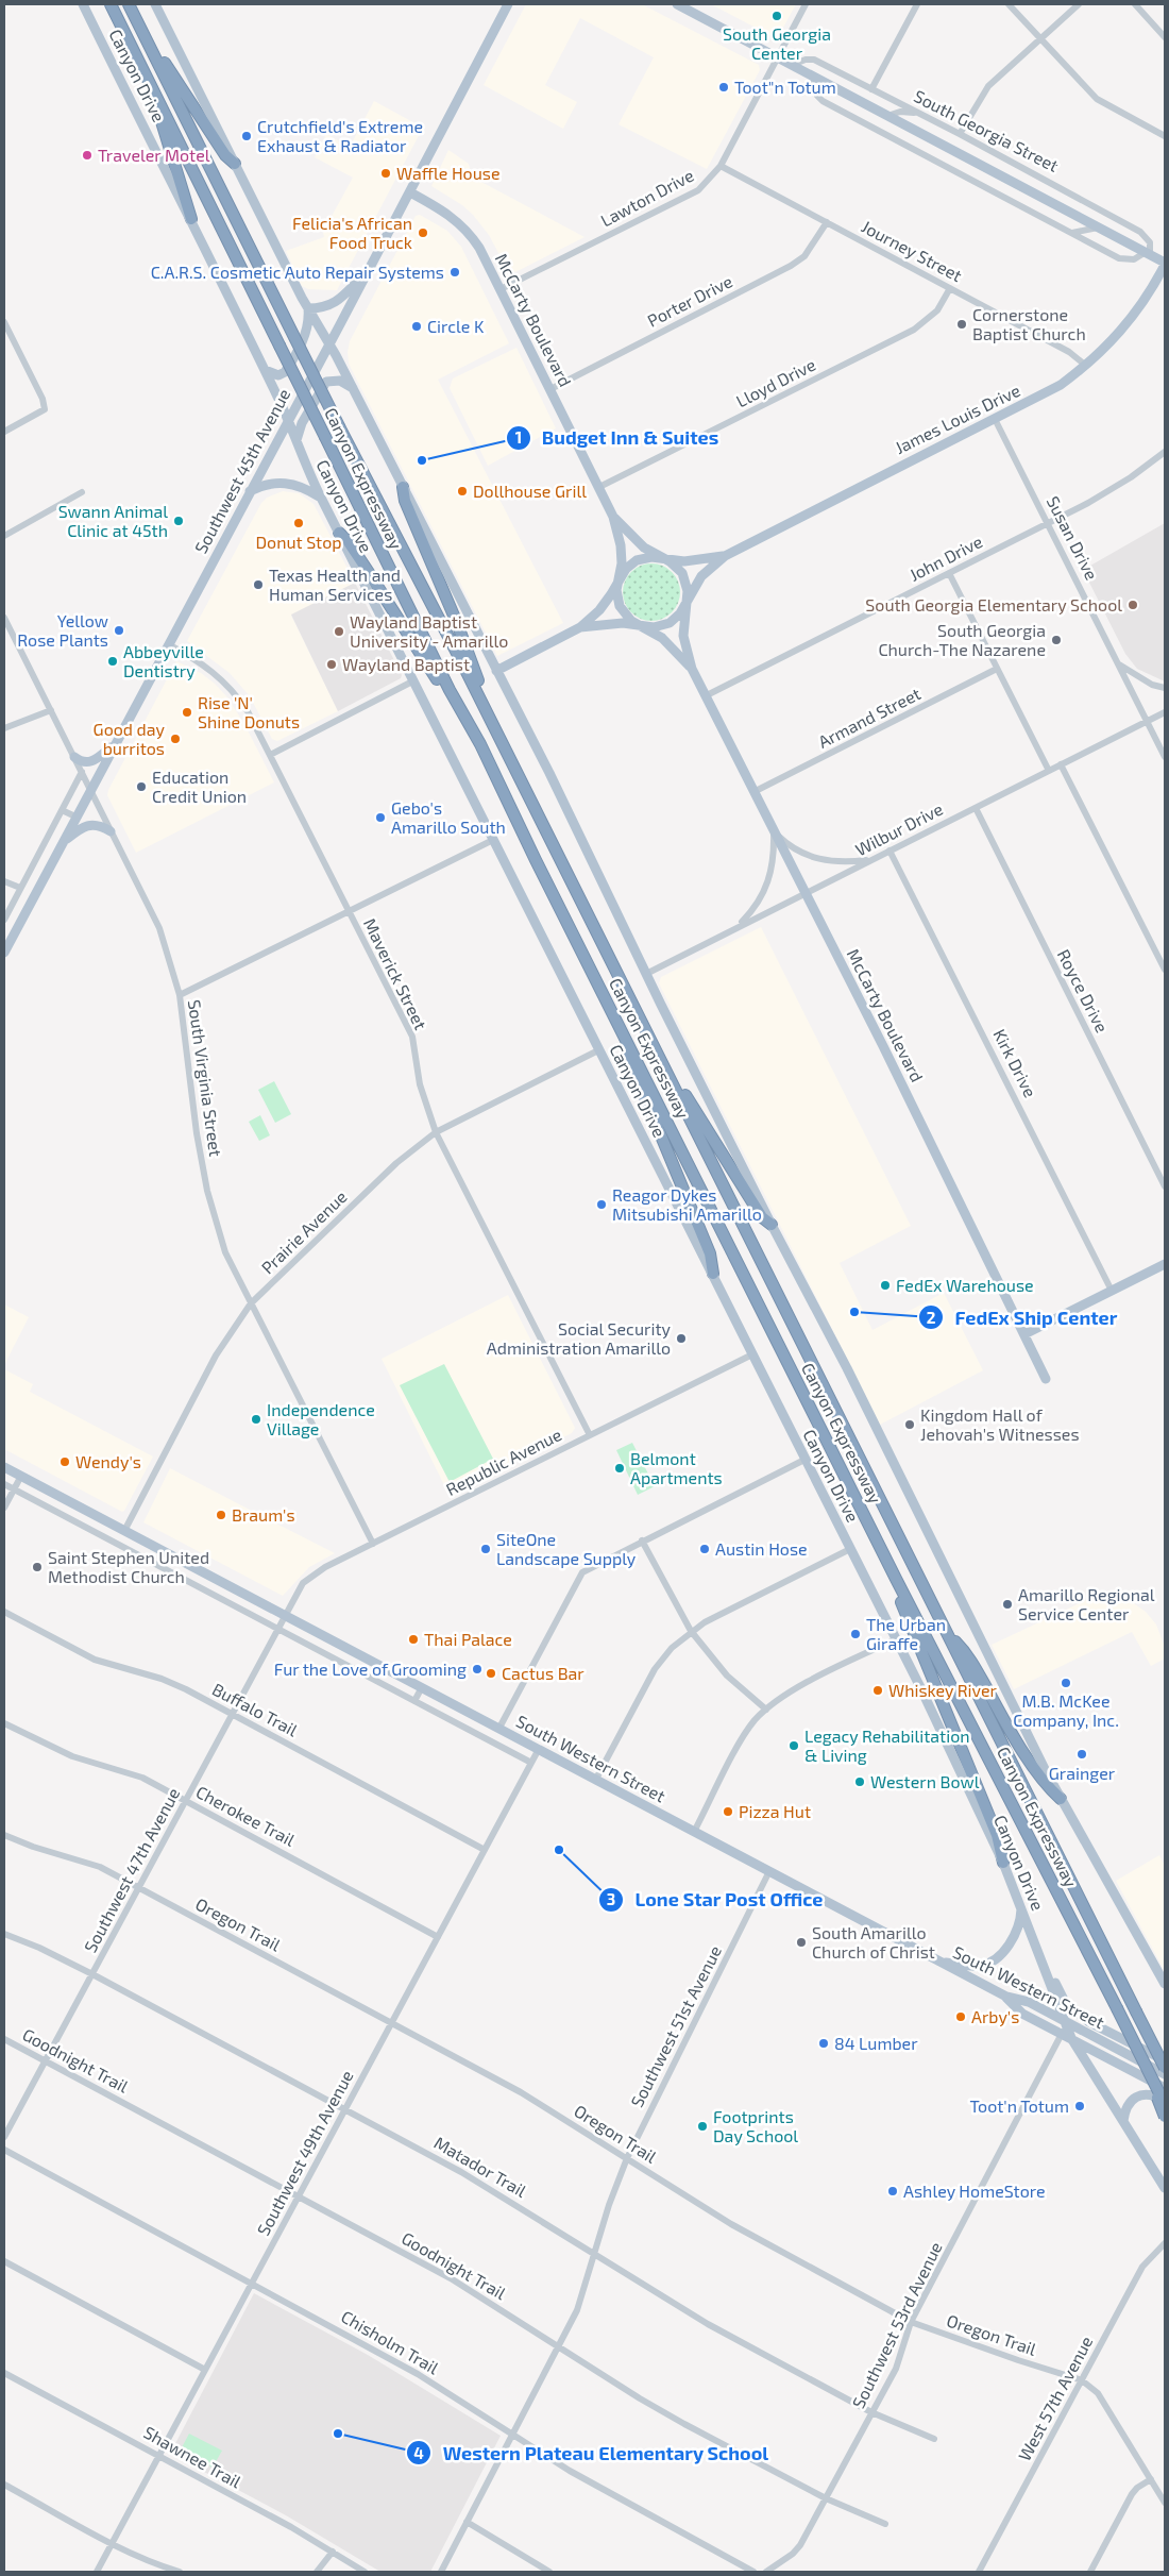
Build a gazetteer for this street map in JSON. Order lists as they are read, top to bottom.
{
  "streets": {
    "highway": ["Canyon Expressway"],
    "main road": [
      "Canyon Drive",
      "South Georgia Street",
      "McCarty Boulevard",
      "James Louis Drive",
      "Southwest 45th Avenue",
      "South Western Street"
    ],
    "street": [
      "Lawton Drive",
      "Journey Street",
      "Porter Drive",
      "Lloyd Drive",
      "Susan Drive",
      "John Drive",
      "Armand Street",
      "Wilbur Drive",
      "Maverick Street",
      "Royce Drive",
      "Kirk Drive",
      "South Virginia Street",
      "Prairie Avenue",
      "Republic Avenue",
      "Buffalo Trail",
      "Cherokee Trail",
      "Southwest 47th Avenue",
      "Oregon Trail",
      "Southwest 51st Avenue",
      "Goodnight Trail",
      "Southwest 49th Avenue",
      "Matador Trail",
      "Southwest 53rd Avenue",
      "Chisholm Trail",
      "West 57th Avenue",
      "Shawnee Trail"
    ]
  },
  "crossings": [
    ["Canyon Drive", "Southwest 45th Avenue"],
    ["Canyon Drive", "Prairie Avenue"],
    ["Canyon Drive", "Republic Avenue"],
    ["Canyon Drive", "South Western Street"],
    ["Canyon Drive", "Southwest 53rd Avenue"],
    ["South Georgia Street", "Lawton Drive"],
    ["South Georgia Street", "James Louis Drive"],
    ["Lawton Drive", "Journey Street"],
    ["Lawton Drive", "McCarty Boulevard"],
    ["Journey Street", "Porter Drive"],
    ["Journey Street", "Lloyd Drive"],
    ["Journey Street", "James Louis Drive"],
    ["Porter Drive", "McCarty Boulevard"],
    ["McCarty Boulevard", "Lloyd Drive"],
    ["McCarty Boulevard", "James Louis Drive"],
    ["McCarty Boulevard", "Southwest 45th Avenue"],
    ["McCarty Boulevard", "John Drive"],
    ["McCarty Boulevard", "Armand Street"],
    ["McCarty Boulevard", "Wilbur Drive"],
    ["James Louis Drive", "Susan Drive"],
    ["Southwest 45th Avenue", "Maverick Street"],
    ["Southwest 45th Avenue", "South Virginia Street"],
    ["Susan Drive", "John Drive"],
    ["Susan Drive", "Wilbur Drive"],
    ["Wilbur Drive", "Royce Drive"],
    ["Wilbur Drive", "Kirk Drive"],
    ["Maverick Street", "Prairie Avenue"],
    ["Maverick Street", "Republic Avenue"],
    ["South Virginia Street", "Prairie Avenue"],
    ["South Virginia Street", "Republic Avenue"],
    ["Prairie Avenue", "South Western Street"],
    ["Republic Avenue", "South Western Street"],
    ["Republic Avenue", "Southwest 47th Avenue"],
    ["Buffalo Trail", "Southwest 47th Avenue"],
    ["Buffalo Trail", "Southwest 49th Avenue"],
    ["South Western Street", "Southwest 47th Avenue"],
    ["South Western Street", "Southwest 51st Avenue"],
    ["South Western Street", "Southwest 49th Avenue"],
    ["Cherokee Trail", "Southwest 47th Avenue"],
    ["Cherokee Trail", "Southwest 49th Avenue"],
    ["Southwest 47th Avenue", "Oregon Trail"],
    ["Southwest 47th Avenue", "Goodnight Trail"],
    ["Southwest 47th Avenue", "Matador Trail"],
    ["Oregon Trail", "Southwest 51st Avenue"],
    ["Oregon Trail", "Southwest 49th Avenue"],
    ["Oregon Trail", "Southwest 53rd Avenue"],
    ["Oregon Trail", "West 57th Avenue"],
    ["Southwest 51st Avenue", "Goodnight Trail"],
    ["Southwest 51st Avenue", "Matador Trail"],
    ["Southwest 51st Avenue", "Chisholm Trail"],
    ["Goodnight Trail", "Southwest 49th Avenue"],
    ["Goodnight Trail", "Southwest 53rd Avenue"],
    ["Southwest 49th Avenue", "Matador Trail"],
    ["Southwest 49th Avenue", "Chisholm Trail"],
    ["Southwest 49th Avenue", "Shawnee Trail"],
    ["Matador Trail", "Southwest 53rd Avenue"]
  ],
  "places": [
    "South Georgia Center",
    "Toot\"n Totum",
    "Crutchfield's Extreme Exhaust & Radiator",
    "Traveler Motel",
    "Waffle House",
    "Felicia's African Food Truck",
    "C.A.R.S. Cosmetic Auto Repair Systems",
    "Cornerstone Baptist Church",
    "Circle K",
    "Budget Inn & Suites",
    "Dollhouse Grill",
    "Swann Animal Clinic at 45th",
    "Donut Stop",
    "Texas Health and Human Services",
    "South Georgia Elementary School",
    "Yellow Rose Plants",
    "Wayland Baptist University - Amarillo",
    "South Georgia Church-The Nazarene",
    "Abbeyville Dentistry",
    "Wayland Baptist",
    "Rise 'N' Shine Donuts",
    "Good day burritos",
    "Education Credit Union",
    "Gebo's Amarillo South",
    "Reagor Dykes Mitsubishi Amarillo",
    "FedEx Warehouse",
    "FedEx Ship Center",
    "Social Security Administration Amarillo",
    "Independence Village",
    "Kingdom Hall of Jehovah's Witnesses",
    "Wendy's",
    "Belmont Apartments",
    "Braum's",
    "SiteOne Landscape Supply",
    "Austin Hose",
    "Saint Stephen United Methodist Church",
    "Amarillo Regional Service Center",
    "The Urban Giraffe",
    "Thai Palace",
    "Fur the Love of Grooming",
    "Cactus Bar",
    "M.B. McKee Company, Inc.",
    "Whiskey River",
    "Legacy Rehabilitation & Living",
    "Grainger",
    "Western Bowl",
    "Pizza Hut",
    "Lone Star Post Office",
    "South Amarillo Church of Christ",
    "Arby's",
    "84 Lumber",
    "Toot'n Totum",
    "Footprints Day School",
    "Ashley HomeStore",
    "Western Plateau Elementary School"
  ]
}
